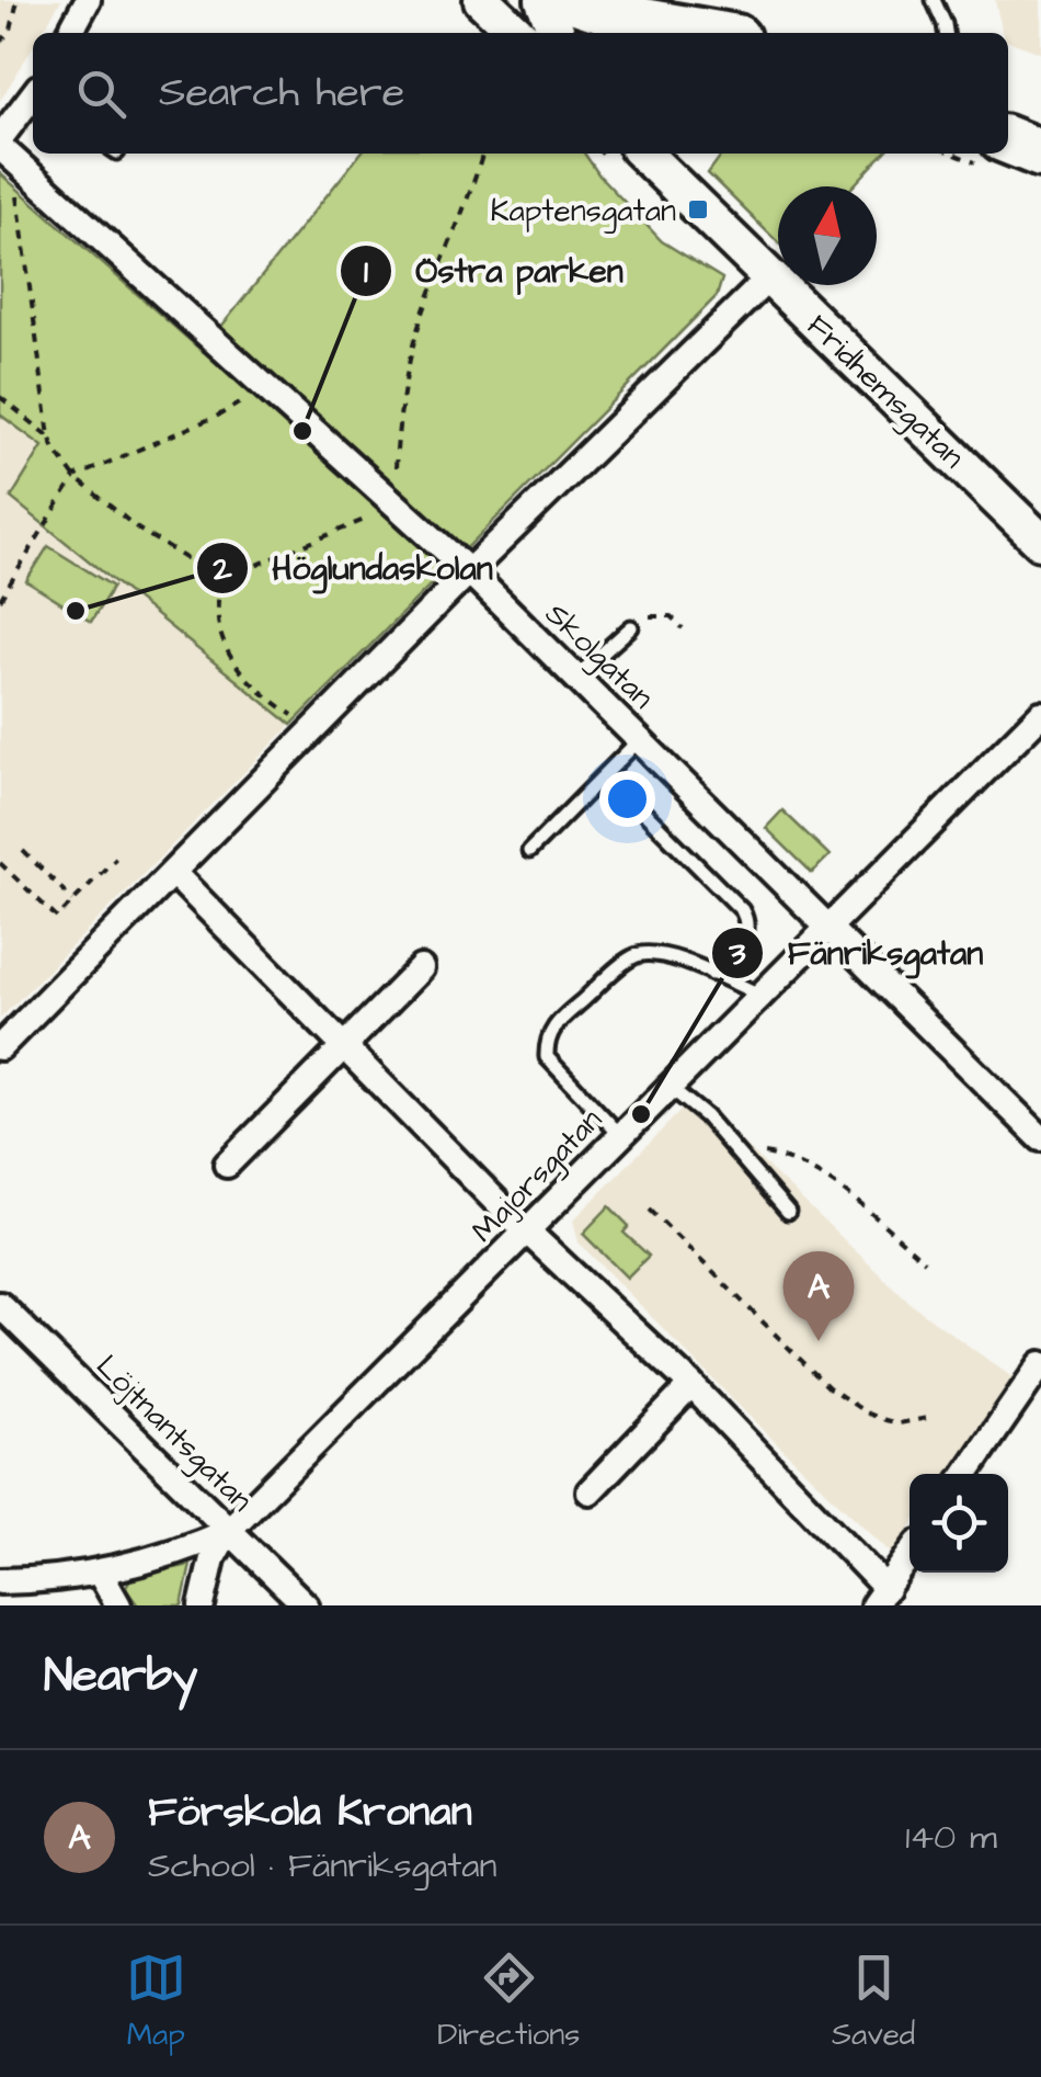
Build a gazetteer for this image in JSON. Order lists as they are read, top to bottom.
{
  "streets": {
    "street": [
      "Fridhemsgatan",
      "Skolgatan",
      "Majorsgatan",
      "Löjtnantsgatan"
    ]
  },
  "crossings": [
    ["Skolgatan", "Majorsgatan"],
    ["Majorsgatan", "Löjtnantsgatan"]
  ],
  "places": {
    "transit": ["Kaptensgatan"],
    "other": ["Östra parken", "Höglundaskolan", "Fänriksgatan"]
  },
  "north": "top",
  "page": {
    "search": "Search here",
    "pins": "A",
    "heading": "Nearby",
    "list": [
      {
        "mark": "A",
        "name": "Förskola Kronan",
        "note": "School · Fänriksgatan",
        "value": "140 m"
      }
    ],
    "nav": ["Map", "Directions", "Saved"]
  }
}
